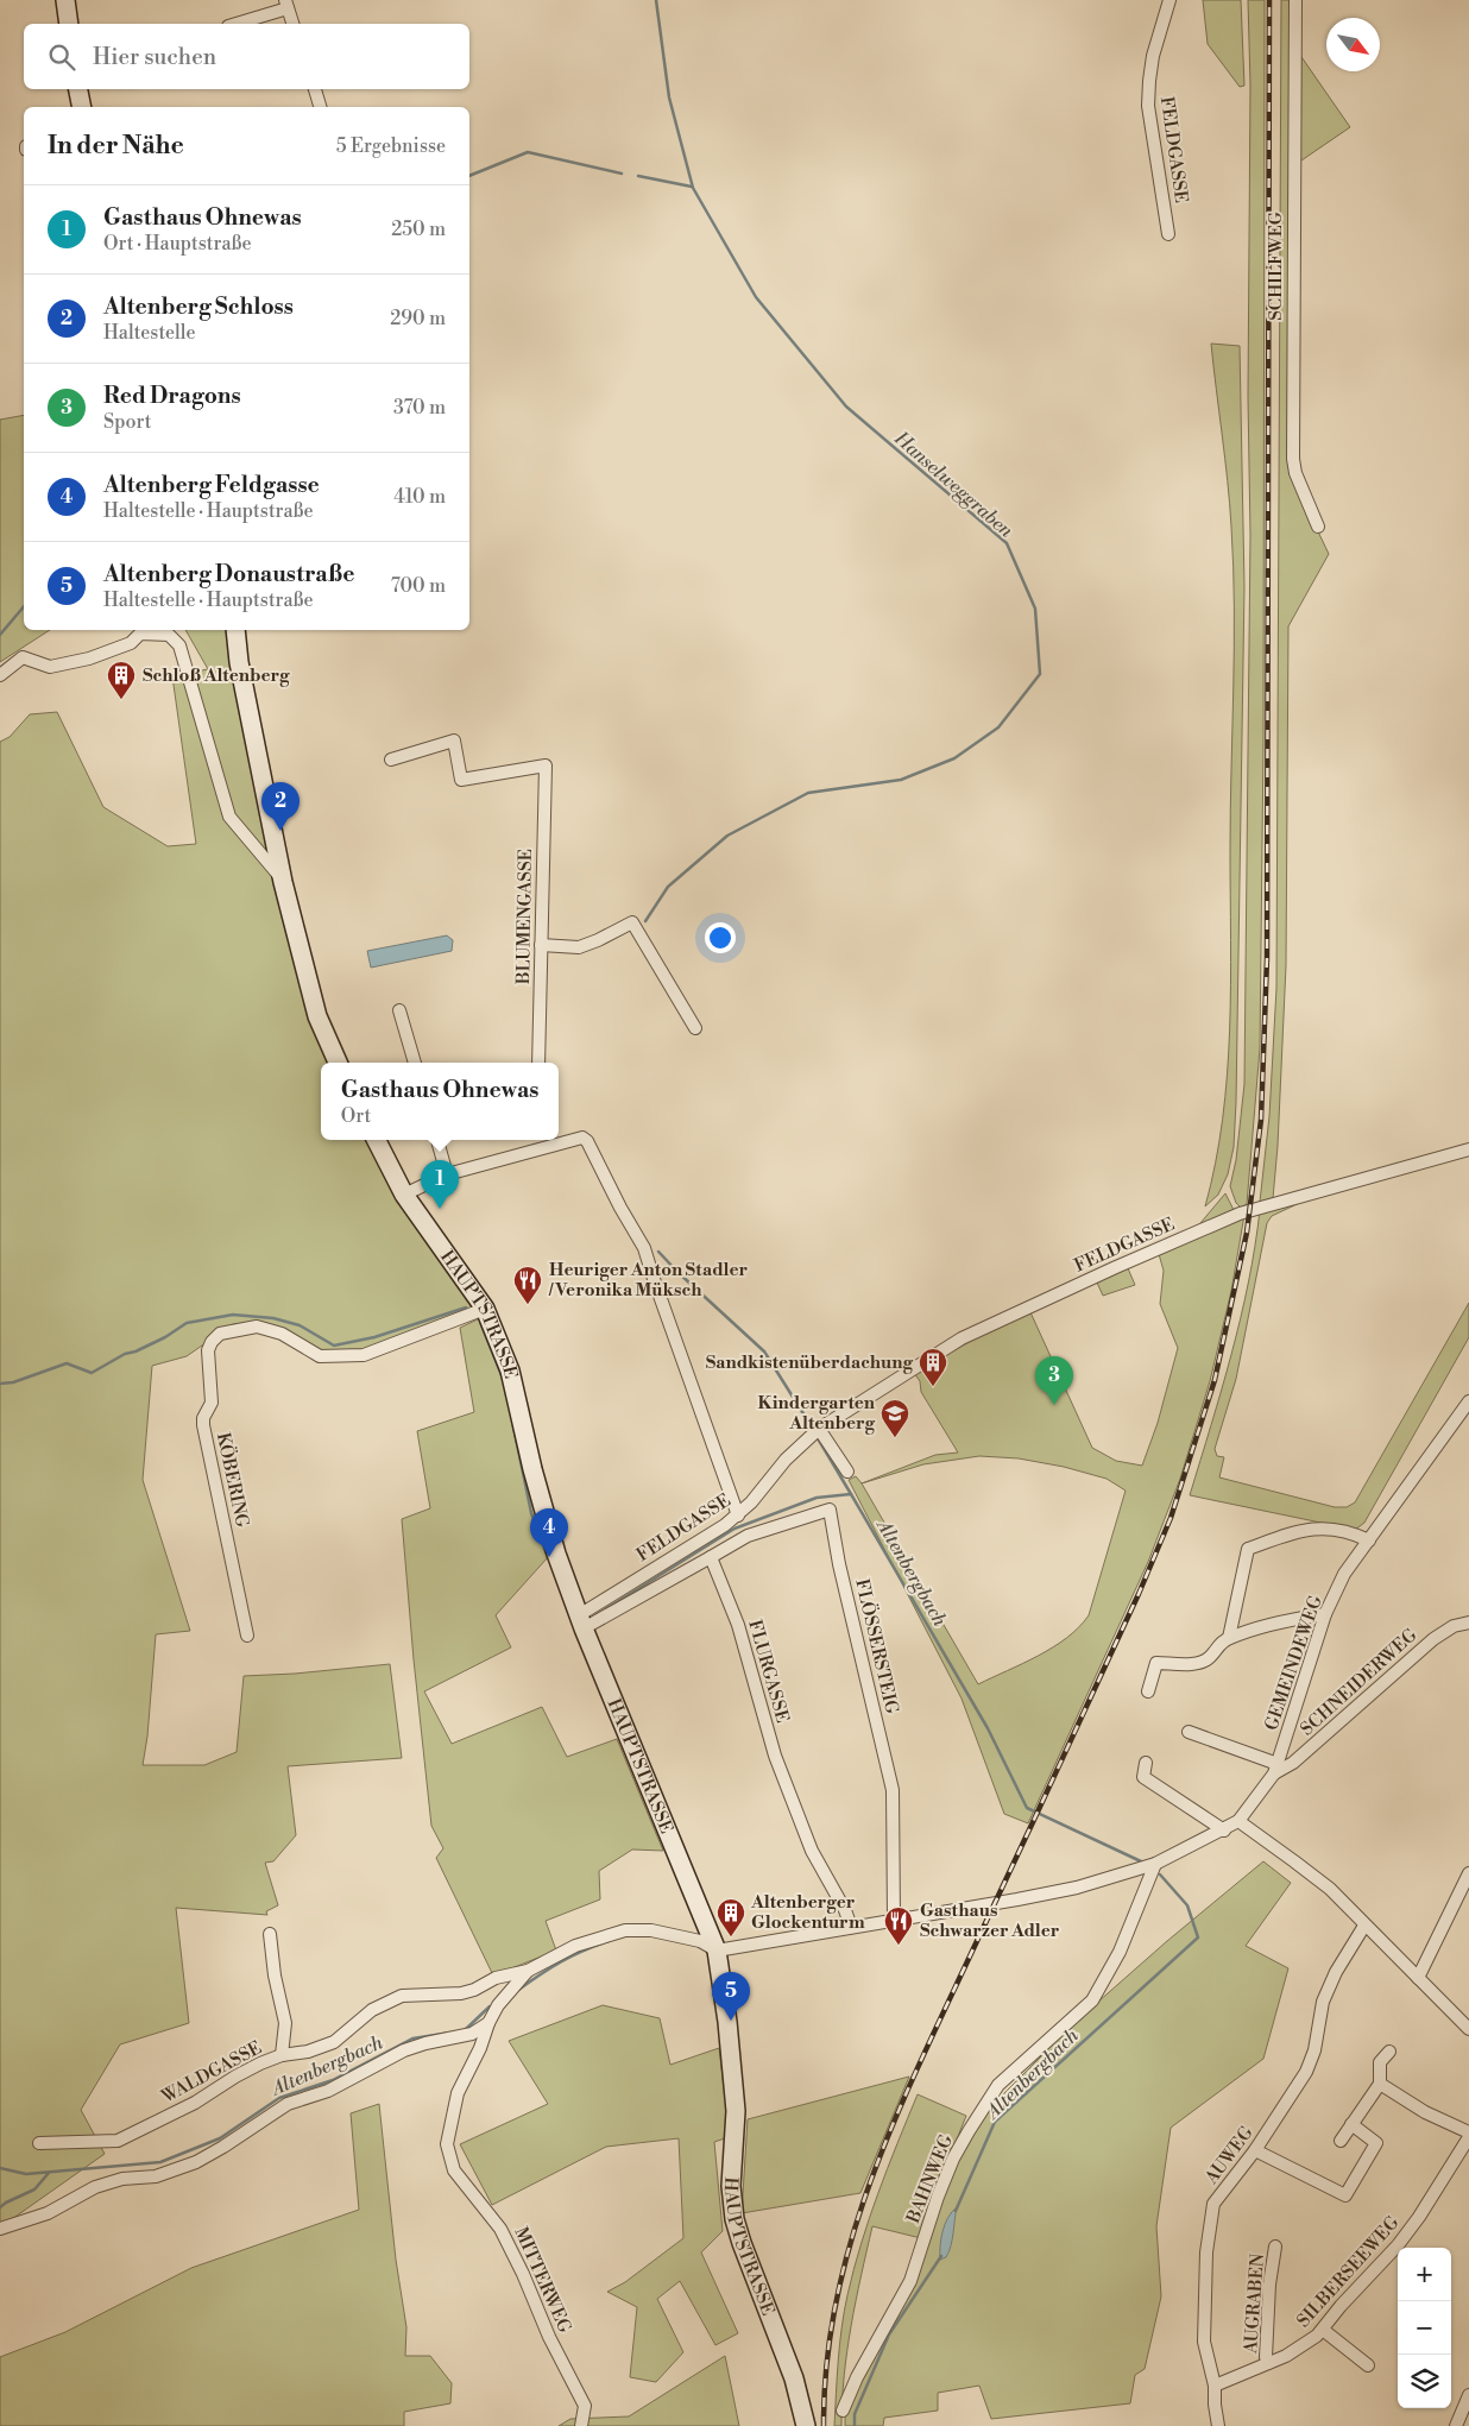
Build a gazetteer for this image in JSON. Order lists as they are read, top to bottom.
{
  "streets": {
    "main road": ["HAUPTSTRASSE"],
    "street": [
      "FELDGASSE",
      "SCHILFWEG",
      "BLUMENGASSE",
      "KÖBERING",
      "FLÖSSERSTEIG",
      "GEMEINDEWEG",
      "FLURGASSE",
      "SCHNEIDERWEG",
      "WALDGASSE",
      "AUWEG",
      "BAHNWEG",
      "SILBERSEEWEG",
      "MITTERWEG",
      "AUGRABEN"
    ]
  },
  "crossings": [
    ["FELDGASSE", "HAUPTSTRASSE"],
    ["HAUPTSTRASSE", "KÖBERING"],
    ["HAUPTSTRASSE", "GEMEINDEWEG"],
    ["FLÖSSERSTEIG", "GEMEINDEWEG"],
    ["FLÖSSERSTEIG", "FLURGASSE"],
    ["GEMEINDEWEG", "FLURGASSE"],
    ["GEMEINDEWEG", "SCHNEIDERWEG"],
    ["GEMEINDEWEG", "BAHNWEG"],
    ["WALDGASSE", "MITTERWEG"],
    ["AUWEG", "SILBERSEEWEG"],
    ["SILBERSEEWEG", "AUGRABEN"]
  ],
  "water": ["Hanselweggraben", "Altenbergbach"],
  "places": {
    "building": ["Schloß Altenberg", "Sandkistenüberdachung", "Altenberger Glockenturm"],
    "restaurant": ["Heuriger Anton Stadler / Veronika Müksch", "Gasthaus Schwarzer Adler"],
    "school or university": ["Kindergarten Altenberg"]
  },
  "north": "bottom right",
  "page": {
    "search": "Hier suchen",
    "heading": ["In der Nähe", "5 Ergebnisse"],
    "list": [
      {
        "mark": "1",
        "name": "Gasthaus Ohnewas",
        "note": "Ort · Hauptstraße",
        "value": "250 m"
      },
      {
        "mark": "2",
        "name": "Altenberg Schloss",
        "note": "Haltestelle",
        "value": "290 m"
      },
      {
        "mark": "3",
        "name": "Red Dragons",
        "note": "Sport",
        "value": "370 m"
      },
      {
        "mark": "4",
        "name": "Altenberg Feldgasse",
        "note": "Haltestelle · Hauptstraße",
        "value": "410 m"
      },
      {
        "mark": "5",
        "name": "Altenberg Donaustraße",
        "note": "Haltestelle · Hauptstraße",
        "value": "700 m"
      }
    ],
    "pins": [
      "2",
      "1",
      "3",
      "4",
      "5"
    ],
    "popup": ["Gasthaus Ohnewas", "Ort"],
    "map_buttons": ["+", "−"]
  }
}
